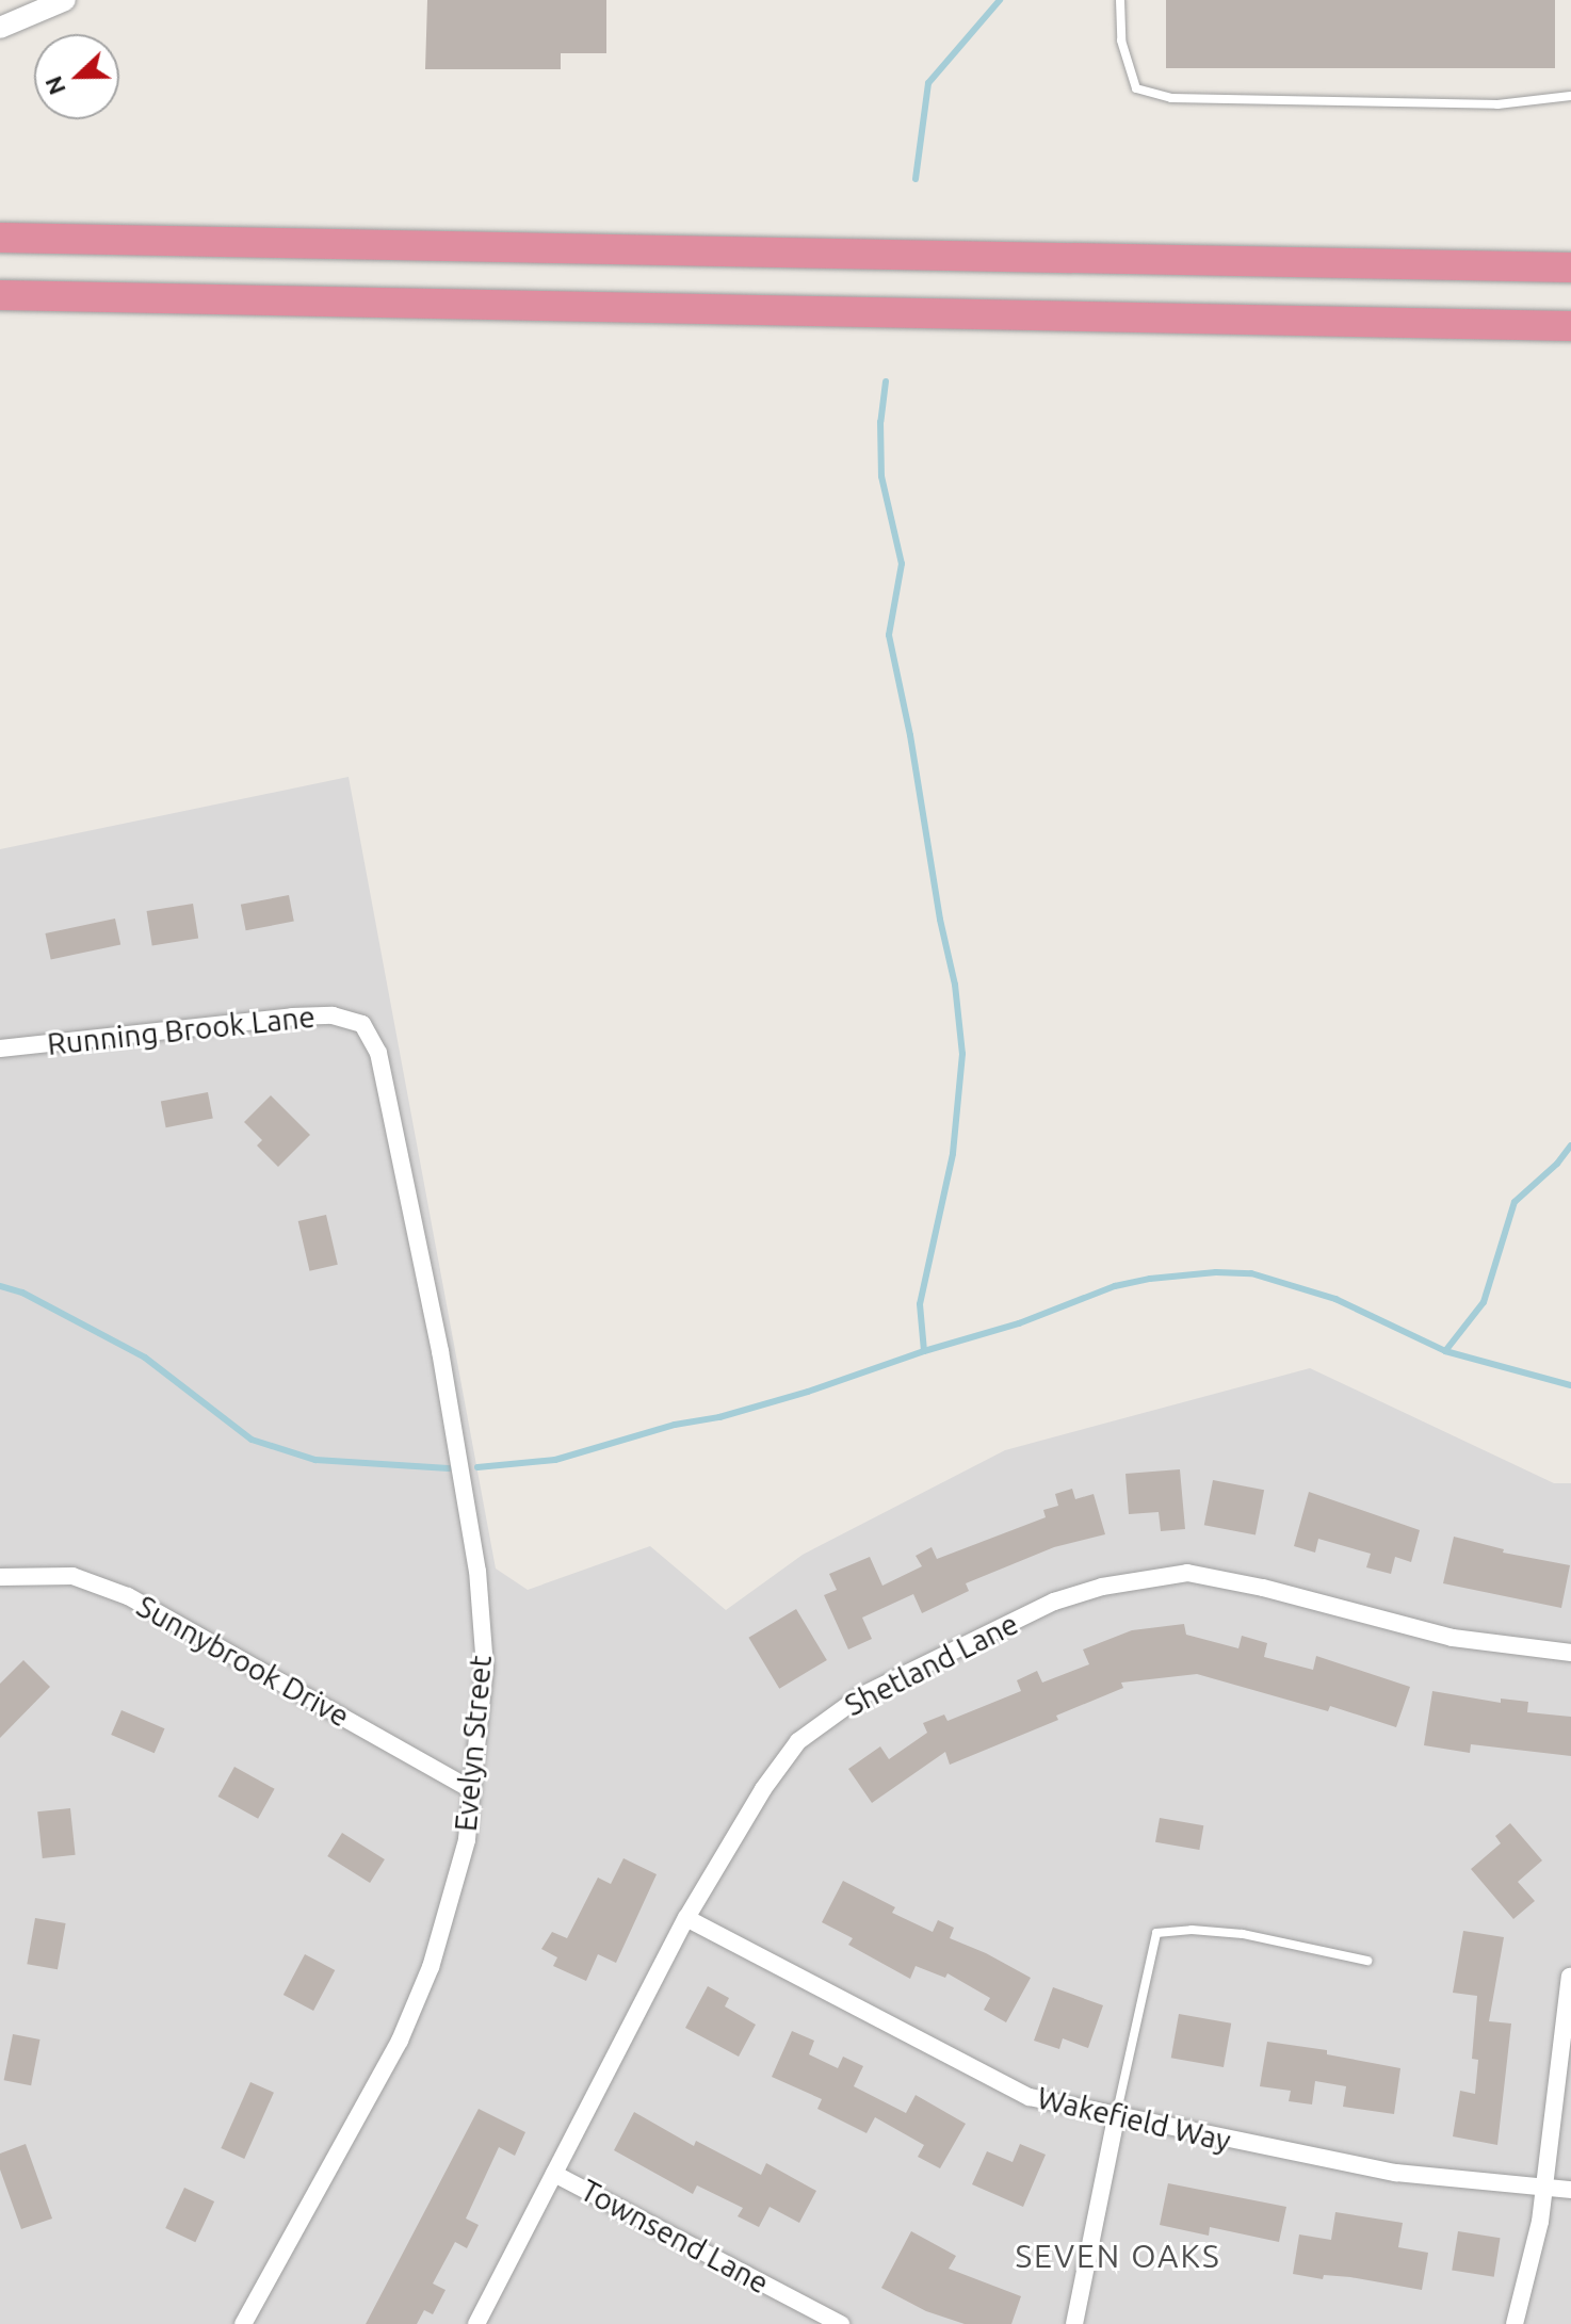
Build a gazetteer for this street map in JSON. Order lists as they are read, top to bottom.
{
  "streets": {
    "street": [
      "Running Brook Lane",
      "Sunnybrook Drive",
      "Shetland Lane",
      "Evelyn Street",
      "Wakefield Way",
      "Townsend Lane"
    ]
  },
  "crossings": [
    ["Running Brook Lane", "Evelyn Street"],
    ["Sunnybrook Drive", "Evelyn Street"],
    ["Shetland Lane", "Wakefield Way"],
    ["Shetland Lane", "Townsend Lane"]
  ],
  "districts": ["SEVEN OAKS"],
  "north": "left"
}
